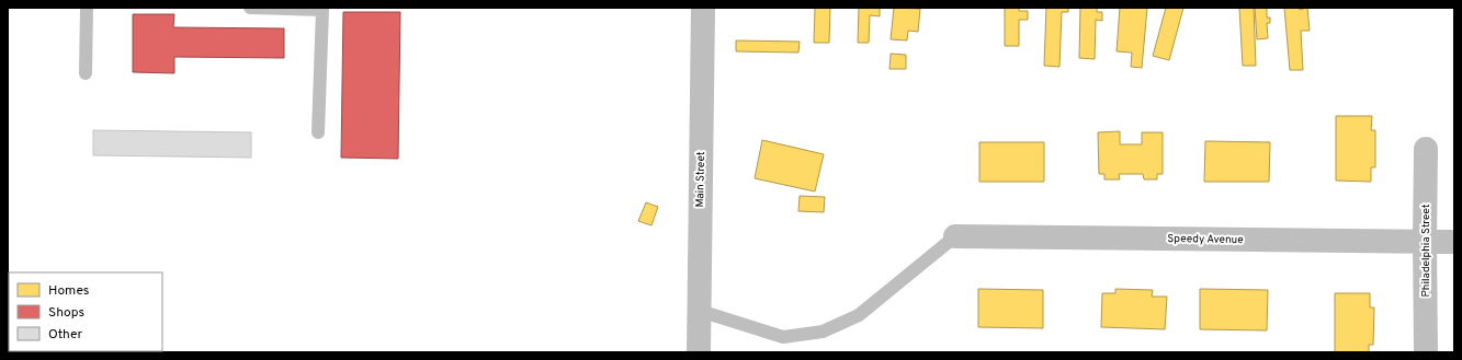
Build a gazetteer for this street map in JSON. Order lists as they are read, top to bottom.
{
  "streets": {
    "street": ["Main Street", "Speedy Avenue", "Philadelphia Street"]
  },
  "crossings": [
    ["Speedy Avenue", "Philadelphia Street"]
  ],
  "legend": ["Homes", "Shops", "Other"]
}
